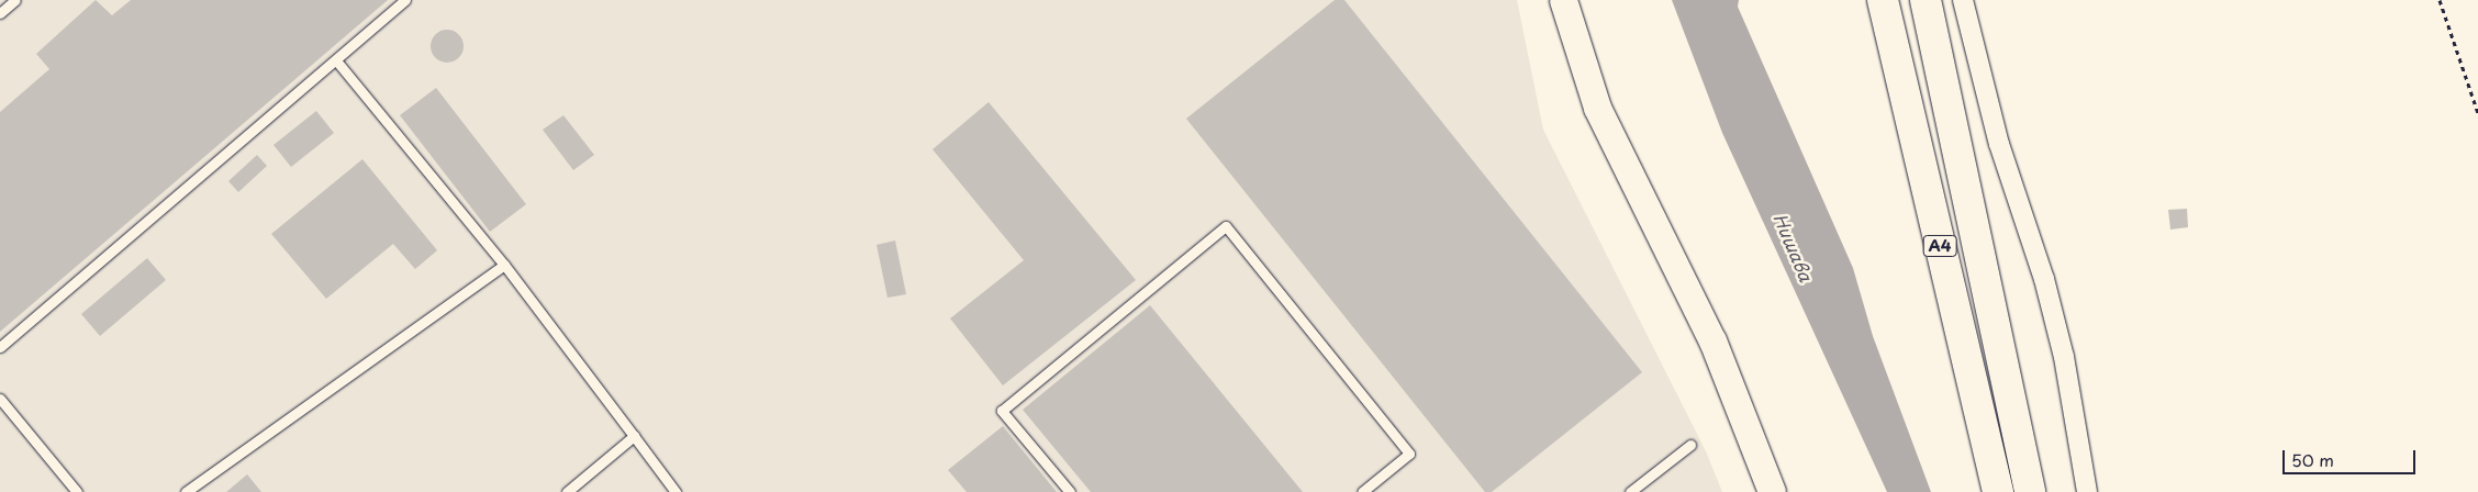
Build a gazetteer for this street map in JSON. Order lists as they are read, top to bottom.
{
  "streets": {
    "highway": ["A4"]
  },
  "water": ["Нишава"],
  "scale_bar": "50 m"
}
